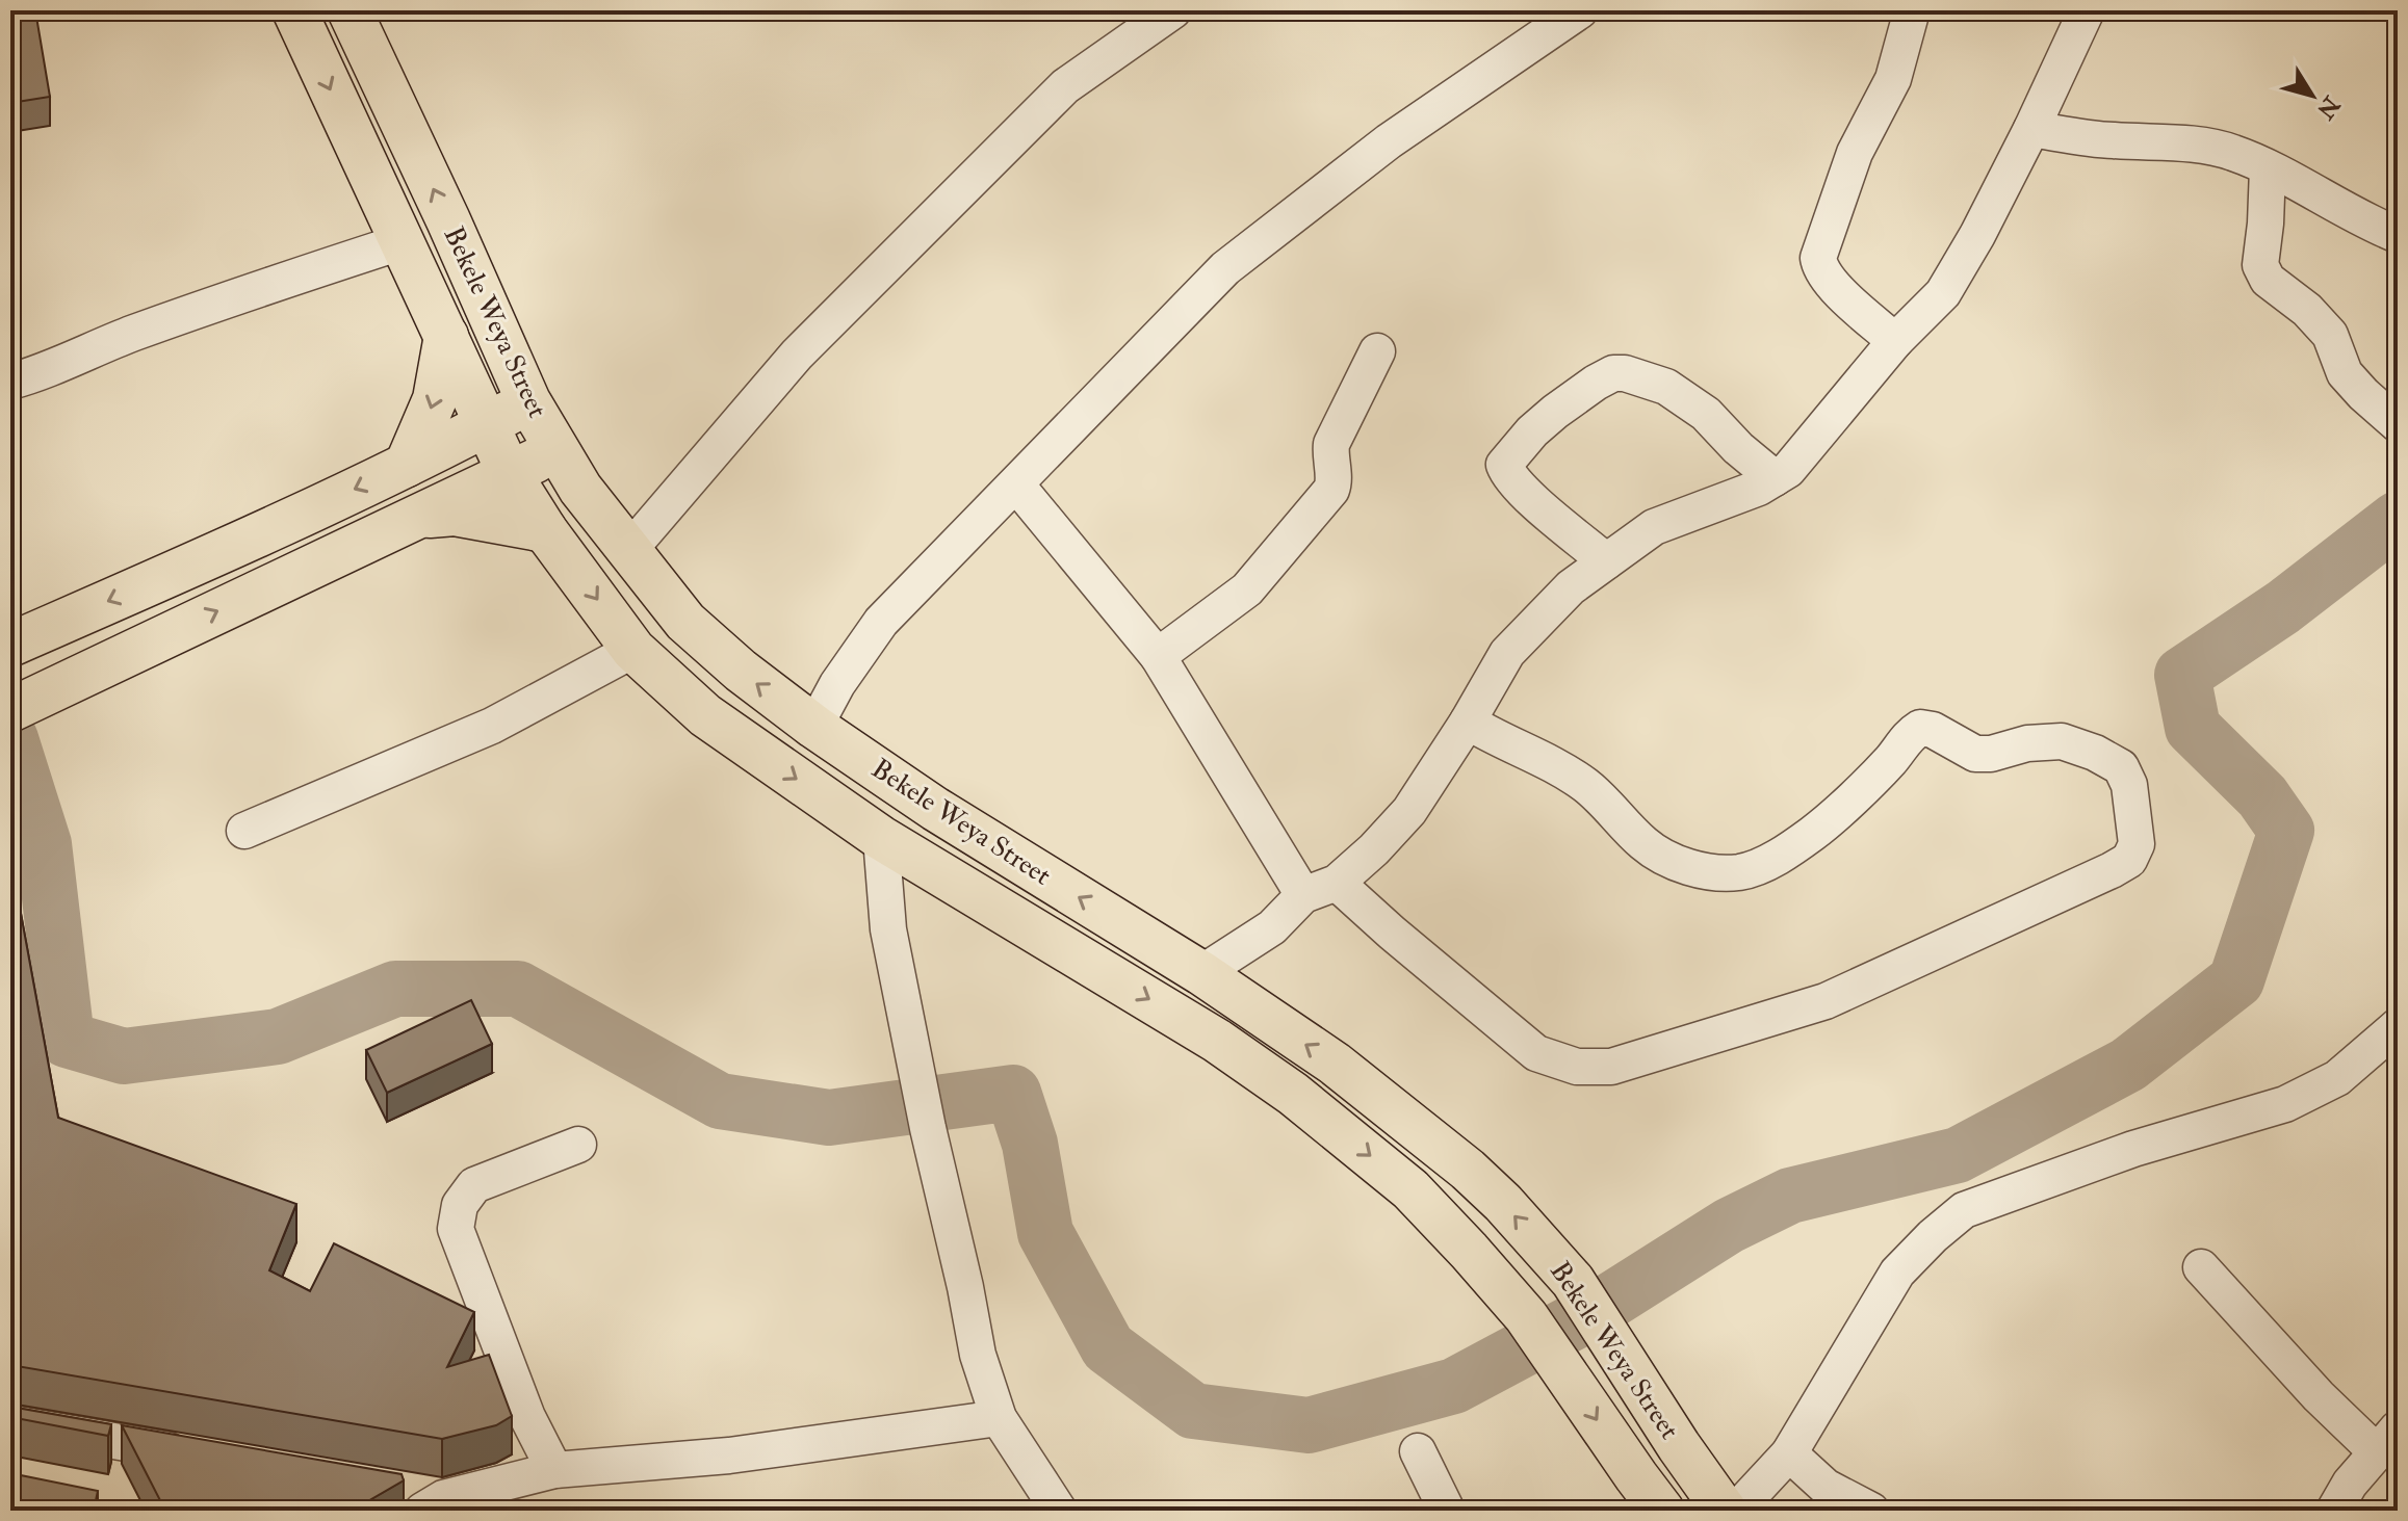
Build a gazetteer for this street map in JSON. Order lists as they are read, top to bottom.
{
  "streets": {
    "main road": ["Bekele Weya Street"]
  },
  "north": "bottom right"
}
